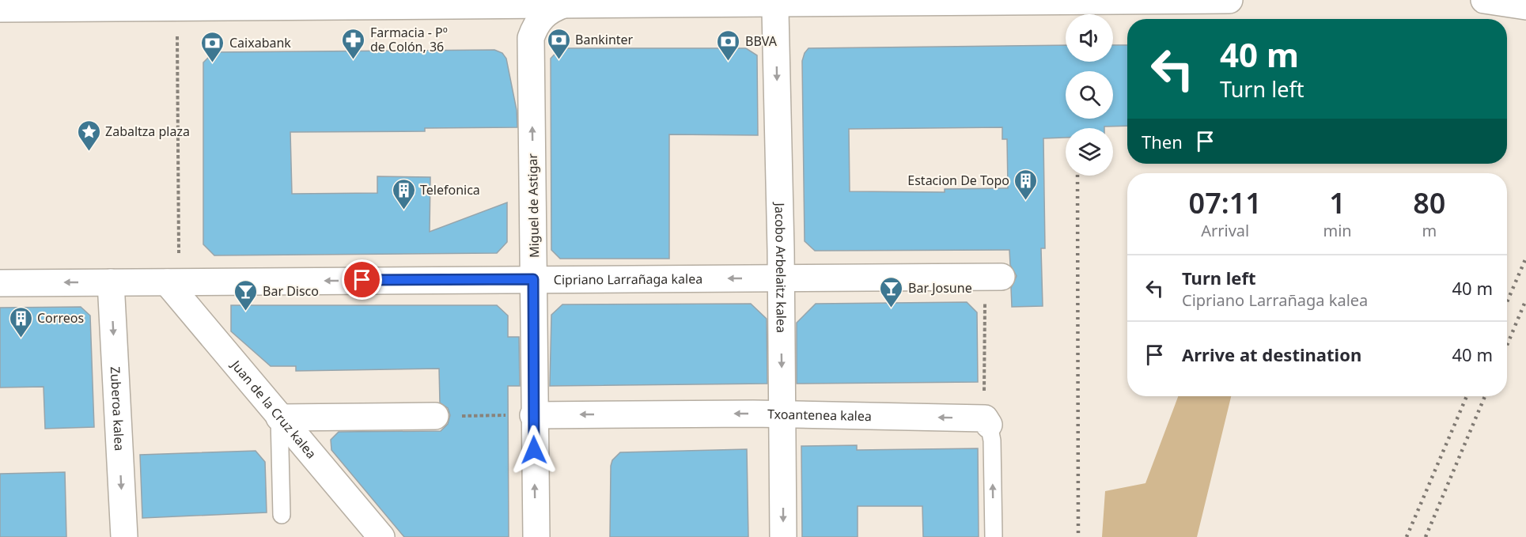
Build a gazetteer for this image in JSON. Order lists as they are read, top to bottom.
{
  "streets": {
    "street": [
      "Miguel de Astigar",
      "Jacobo Arbelaitz kalea",
      "Cipriano Larrañaga kalea",
      "Zuberoa kalea",
      "Juan de la Cruz kalea",
      "Txoantenea kalea"
    ]
  },
  "crossings": [
    ["Miguel de Astigar", "Cipriano Larrañaga kalea"],
    ["Miguel de Astigar", "Txoantenea kalea"],
    ["Jacobo Arbelaitz kalea", "Cipriano Larrañaga kalea"],
    ["Jacobo Arbelaitz kalea", "Txoantenea kalea"],
    ["Cipriano Larrañaga kalea", "Juan de la Cruz kalea"]
  ],
  "one_way": [
    "Miguel de Astigar",
    "Jacobo Arbelaitz kalea",
    "Cipriano Larrañaga kalea",
    "Zuberoa kalea",
    "Txoantenea kalea"
  ],
  "places": {
    "pharmacy": ["Farmacia - Pº de Colón, 36"],
    "bank": ["Bankinter", "BBVA", "Caixabank"],
    "place": ["Zabaltza plaza"],
    "building": ["Estacion De Topo", "Telefonica", "Correos"],
    "bar": ["Bar Josune", "Bar Disco"]
  },
  "page": {
    "turn": ["40 m", "Turn left"],
    "then": "Then",
    "eta": [
      "07:11",
      "Arrival",
      "1",
      "min",
      "80",
      "m"
    ],
    "list": [
      {
        "name": "Turn left",
        "note": "Cipriano Larrañaga kalea",
        "value": "40 m"
      },
      {
        "name": "Arrive at destination",
        "value": "40 m"
      }
    ]
  }
}
